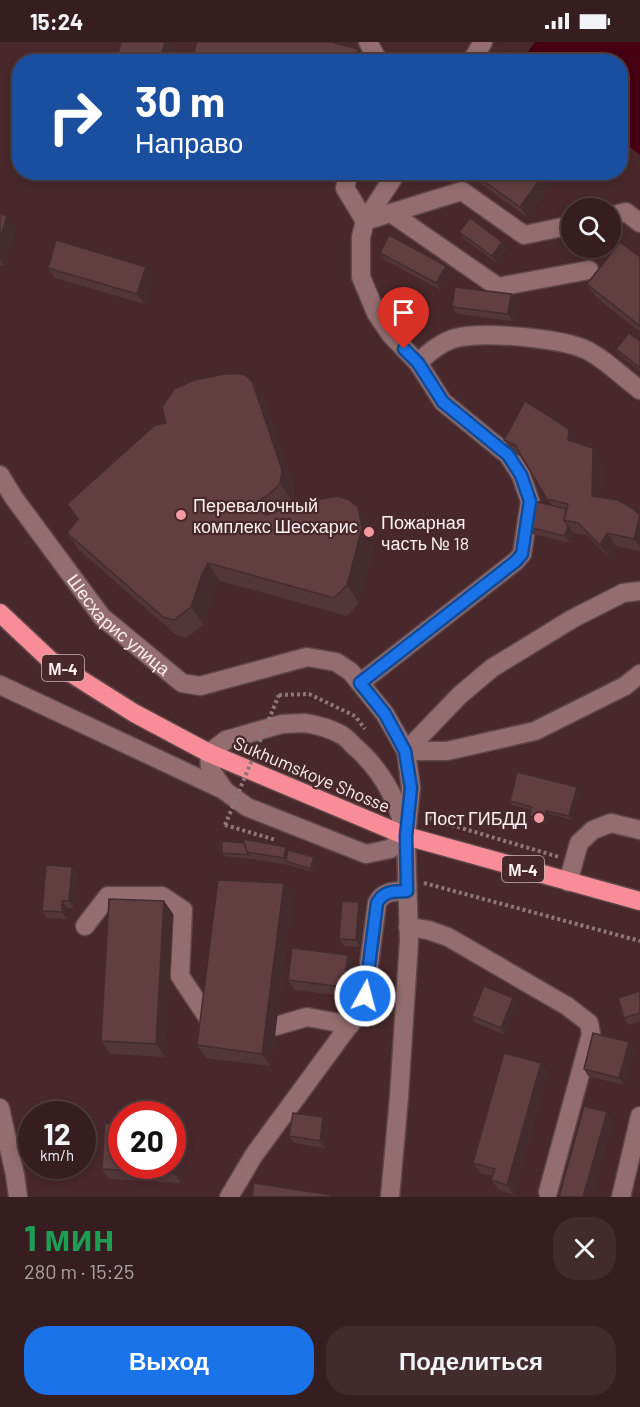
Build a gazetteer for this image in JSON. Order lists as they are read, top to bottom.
{
  "streets": {
    "highway": ["М-4", "Sukhumskoye Shosse"],
    "street": ["Шесхарис улица"]
  },
  "crossings": [
    ["Шесхарис улица", "Sukhumskoye Shosse"],
    ["М-4", "Sukhumskoye Shosse"]
  ],
  "places": ["Перевалочный комплекс Шесхарис", "Пожарная часть № 18", "Пост ГИБДД"],
  "page": {
    "status": "15:24",
    "turn": ["30 m", "Направо"],
    "speed": "12 km/h",
    "limit": "20",
    "heading": ["1 мин", "280 m · 15:25"],
    "buttons": ["Выход", "Поделиться"]
  }
}
